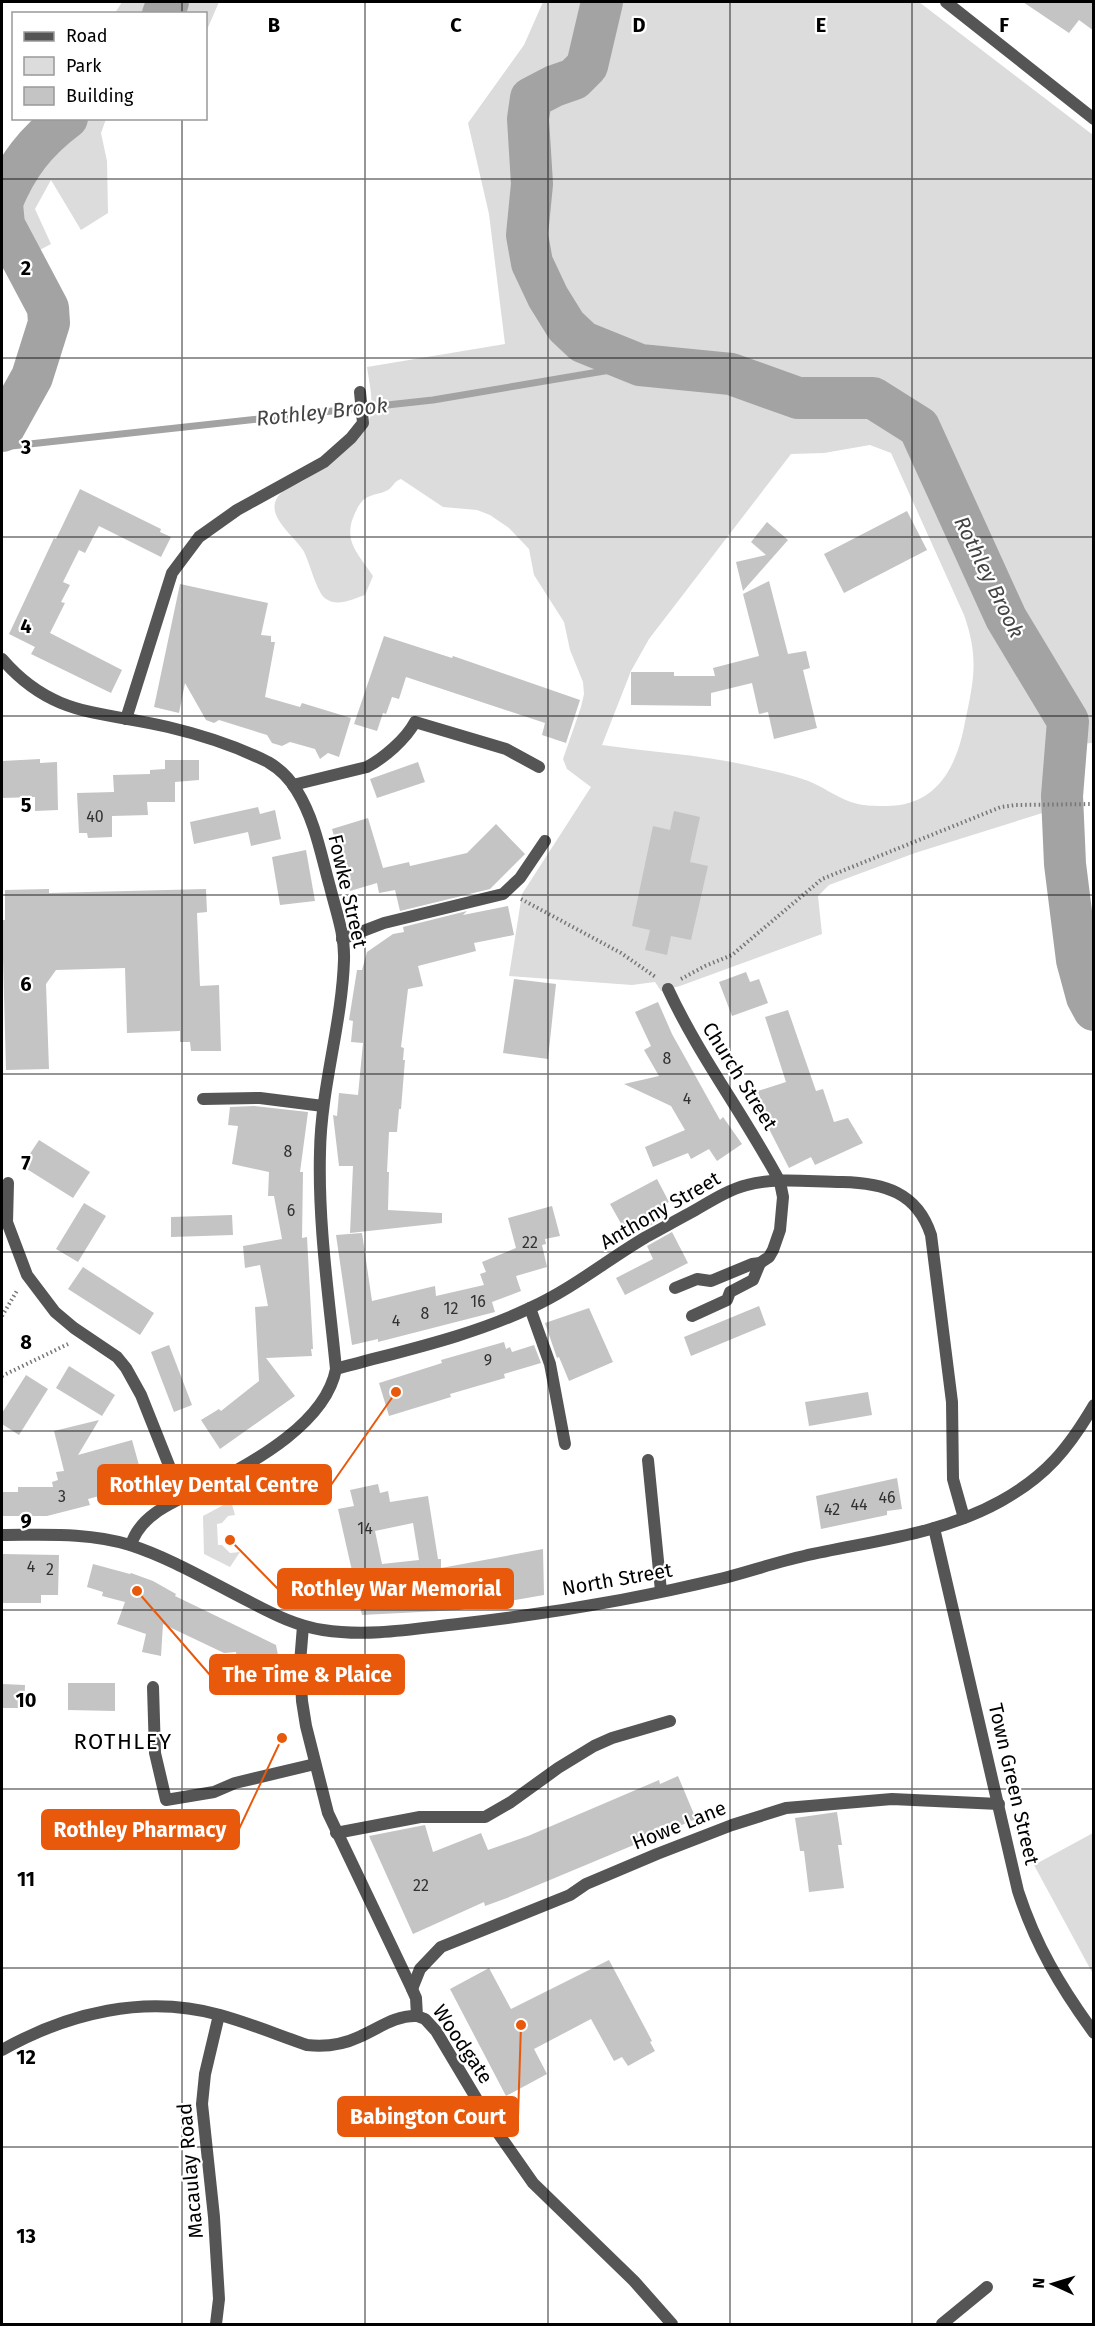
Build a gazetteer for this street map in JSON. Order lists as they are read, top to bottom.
{
  "streets": {
    "street": [
      "Fowke Street",
      "Church Street",
      "Anthony Street",
      "North Street",
      "Town Green Street",
      "Howe Lane",
      "Woodgate",
      "Macaulay Road"
    ]
  },
  "crossings": [
    ["Fowke Street", "Anthony Street"],
    ["Church Street", "Anthony Street"],
    ["Anthony Street", "North Street"],
    ["North Street", "Town Green Street"],
    ["North Street", "Woodgate"],
    ["Town Green Street", "Howe Lane"],
    ["Howe Lane", "Woodgate"]
  ],
  "districts": ["ROTHLEY"],
  "water": ["Rothley Brook"],
  "places": [
    "Rothley Dental Centre",
    "Rothley War Memorial",
    "The Time & Plaice",
    "Rothley Pharmacy",
    "Babington Court"
  ],
  "house_numbers": [
    "40",
    "8",
    "4",
    "8",
    "6",
    "22",
    "16",
    "12",
    "8",
    "4",
    "9",
    "3",
    "46",
    "44",
    "42",
    "14",
    "4",
    "2",
    "22"
  ],
  "legend": ["Road", "Park", "Building"],
  "north": "left",
  "grid": {
    "columns": [
      "B",
      "C",
      "D",
      "E",
      "F"
    ],
    "rows": [
      "2",
      "3",
      "4",
      "5",
      "6",
      "7",
      "8",
      "9",
      "10",
      "11",
      "12",
      "13"
    ]
  }
}
